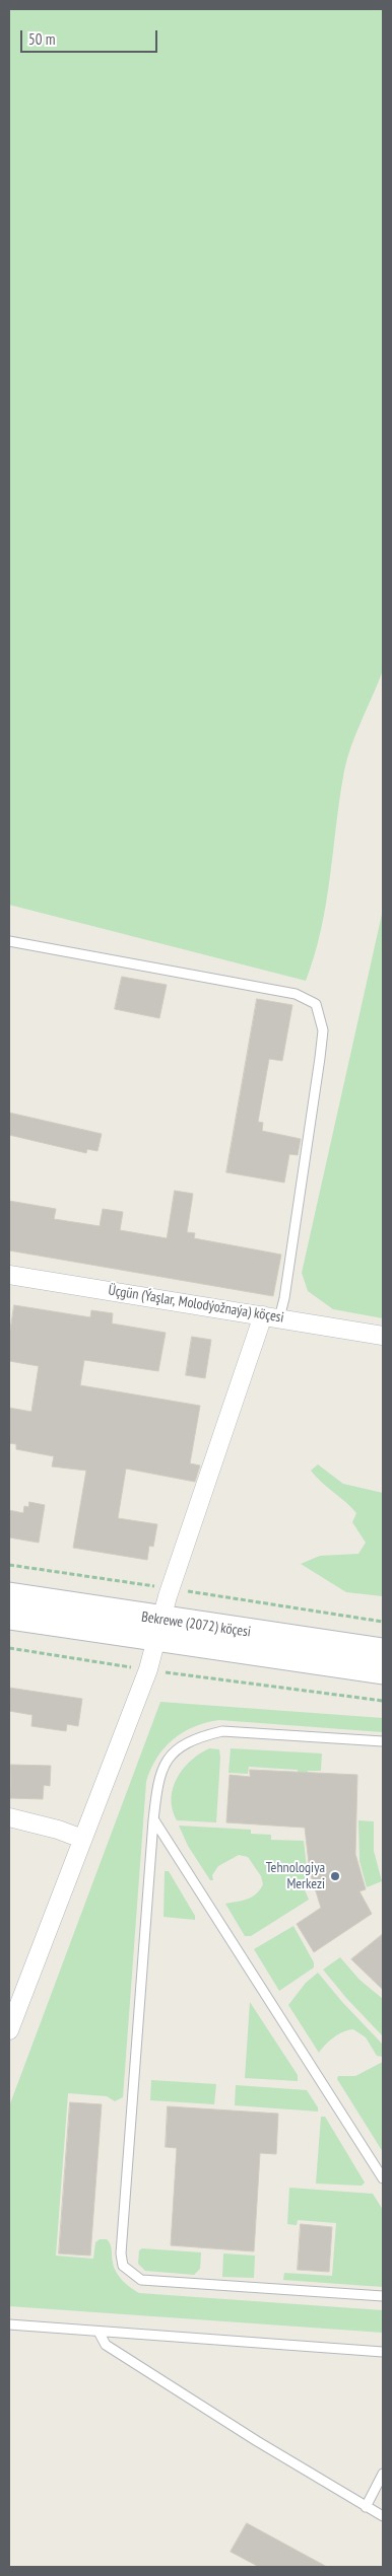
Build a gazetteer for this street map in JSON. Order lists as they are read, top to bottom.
{
  "streets": {
    "main road": ["Bekrewe (2072) köçesi"],
    "street": ["Üçgün (Ýaşlar, Molodýožnaýa) köçesi"]
  },
  "places": ["Tehnologiya Merkezi"],
  "scale_bar": "50 m"
}
